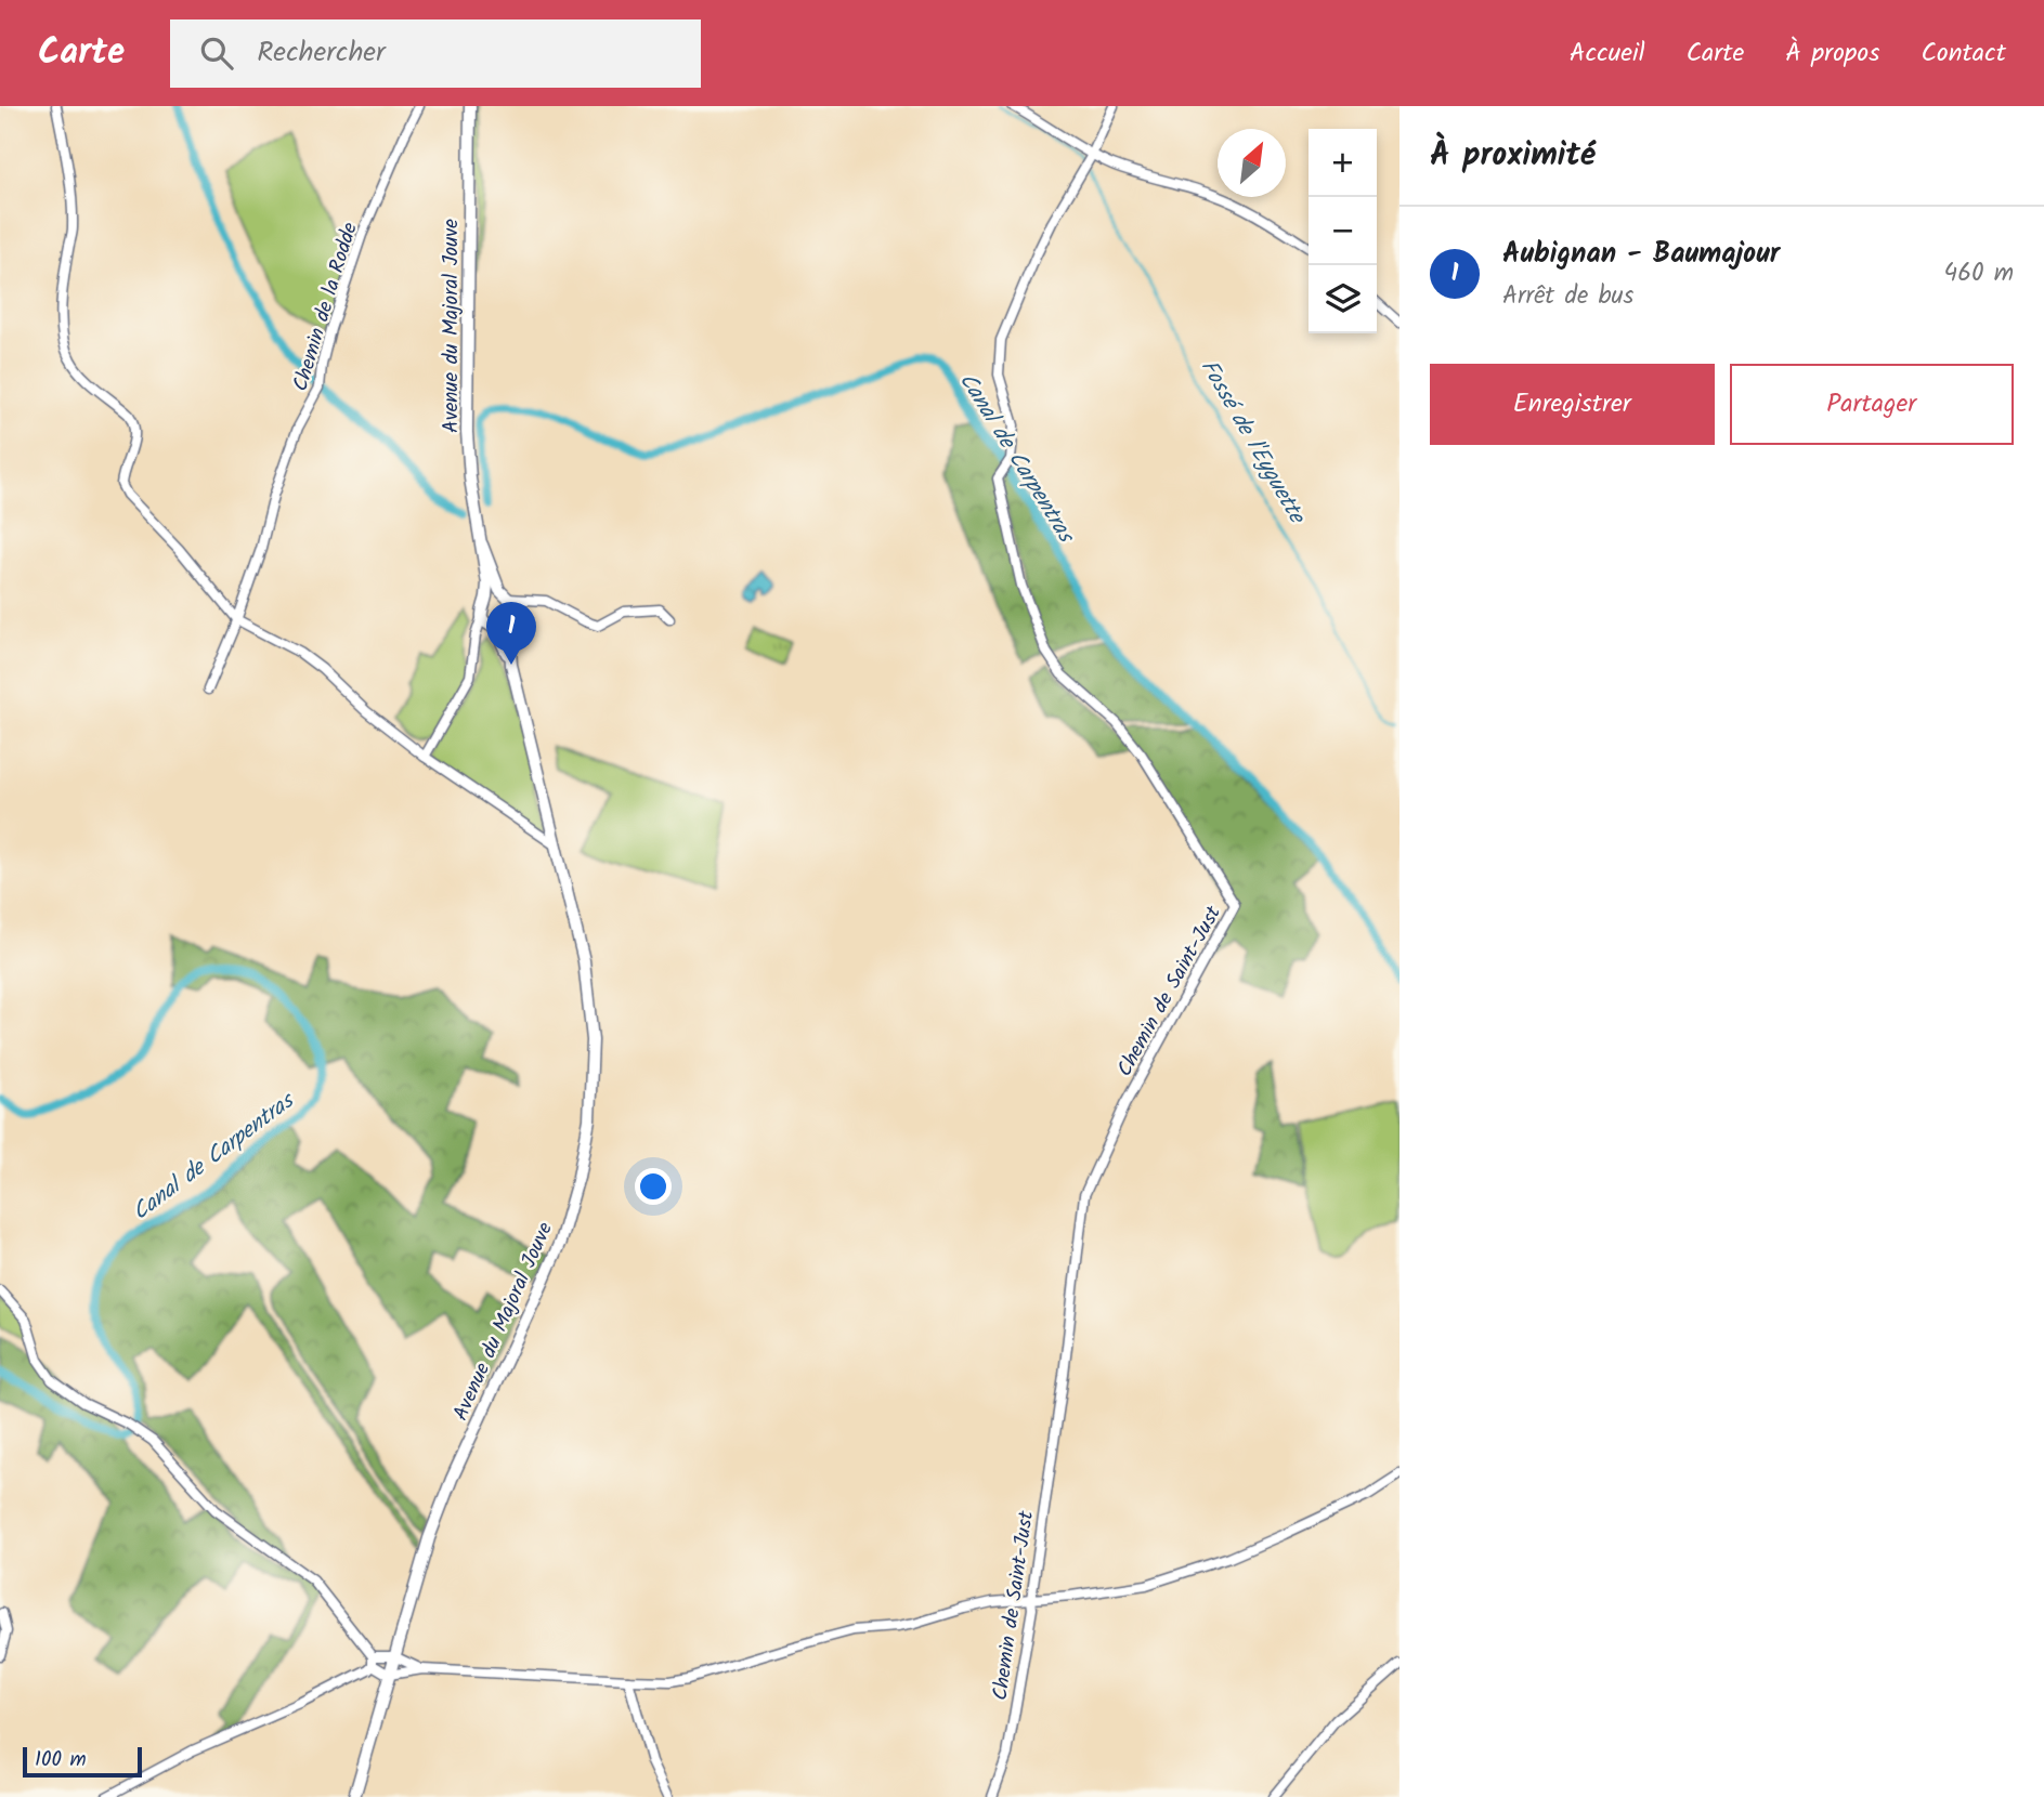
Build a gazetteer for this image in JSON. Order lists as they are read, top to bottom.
{
  "streets": {
    "main road": ["Avenue du Majoral Jouve"],
    "street": ["Chemin de la Rodde", "Chemin de Saint-Just"]
  },
  "water": ["Fossé de l'Eyguette", "Canal de Carpentras"],
  "scale_bar": "100 m",
  "north": "top right",
  "page": {
    "header": "Carte",
    "search": "Rechercher",
    "nav": [
      "Accueil",
      "Carte",
      "À propos",
      "Contact"
    ],
    "heading": "À proximité",
    "map_buttons": ["+", "−"],
    "list": [
      {
        "mark": "1",
        "name": "Aubignan - Baumajour",
        "note": "Arrêt de bus",
        "value": "460 m"
      }
    ],
    "buttons": ["Enregistrer", "Partager"],
    "pins": "1",
    "scale": "100 m"
  }
}
